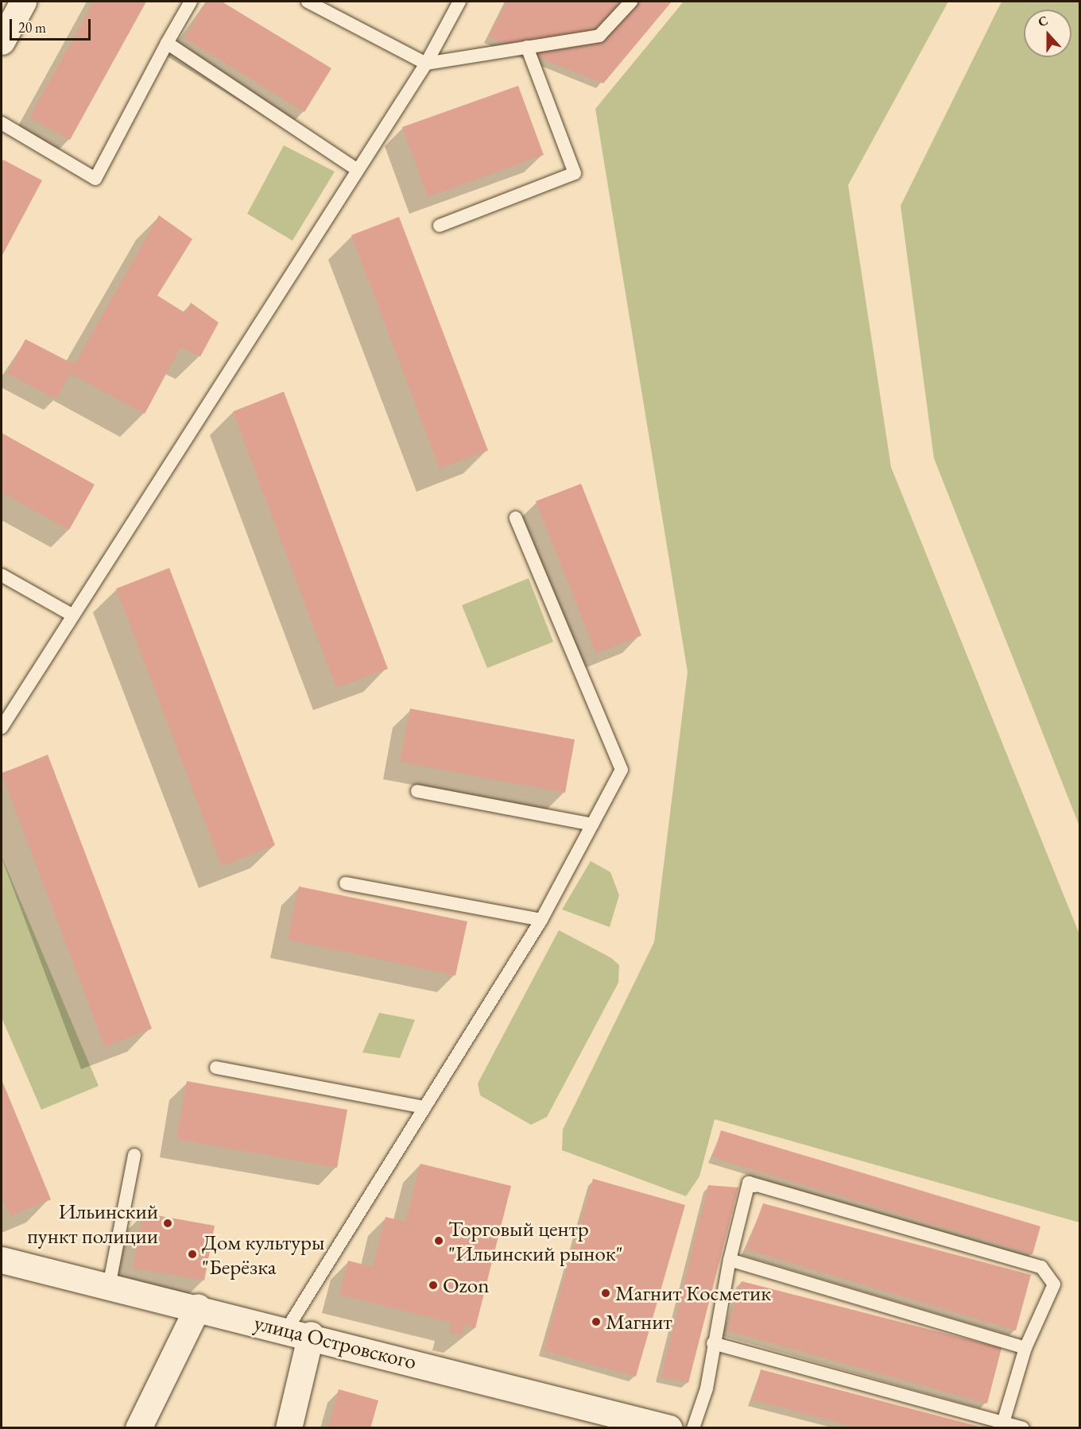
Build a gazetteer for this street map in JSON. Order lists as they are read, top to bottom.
{
  "streets": {
    "main road": ["улица Островского"]
  },
  "places": [
    "Ильинский пункт полиции",
    "Торговый центр \"Ильинский рынок\"",
    "Дом культуры \"Берёзка",
    "Ozon",
    "Магнит Косметик",
    "Магнит"
  ],
  "scale_bar": "20 m",
  "north": "top"
}
